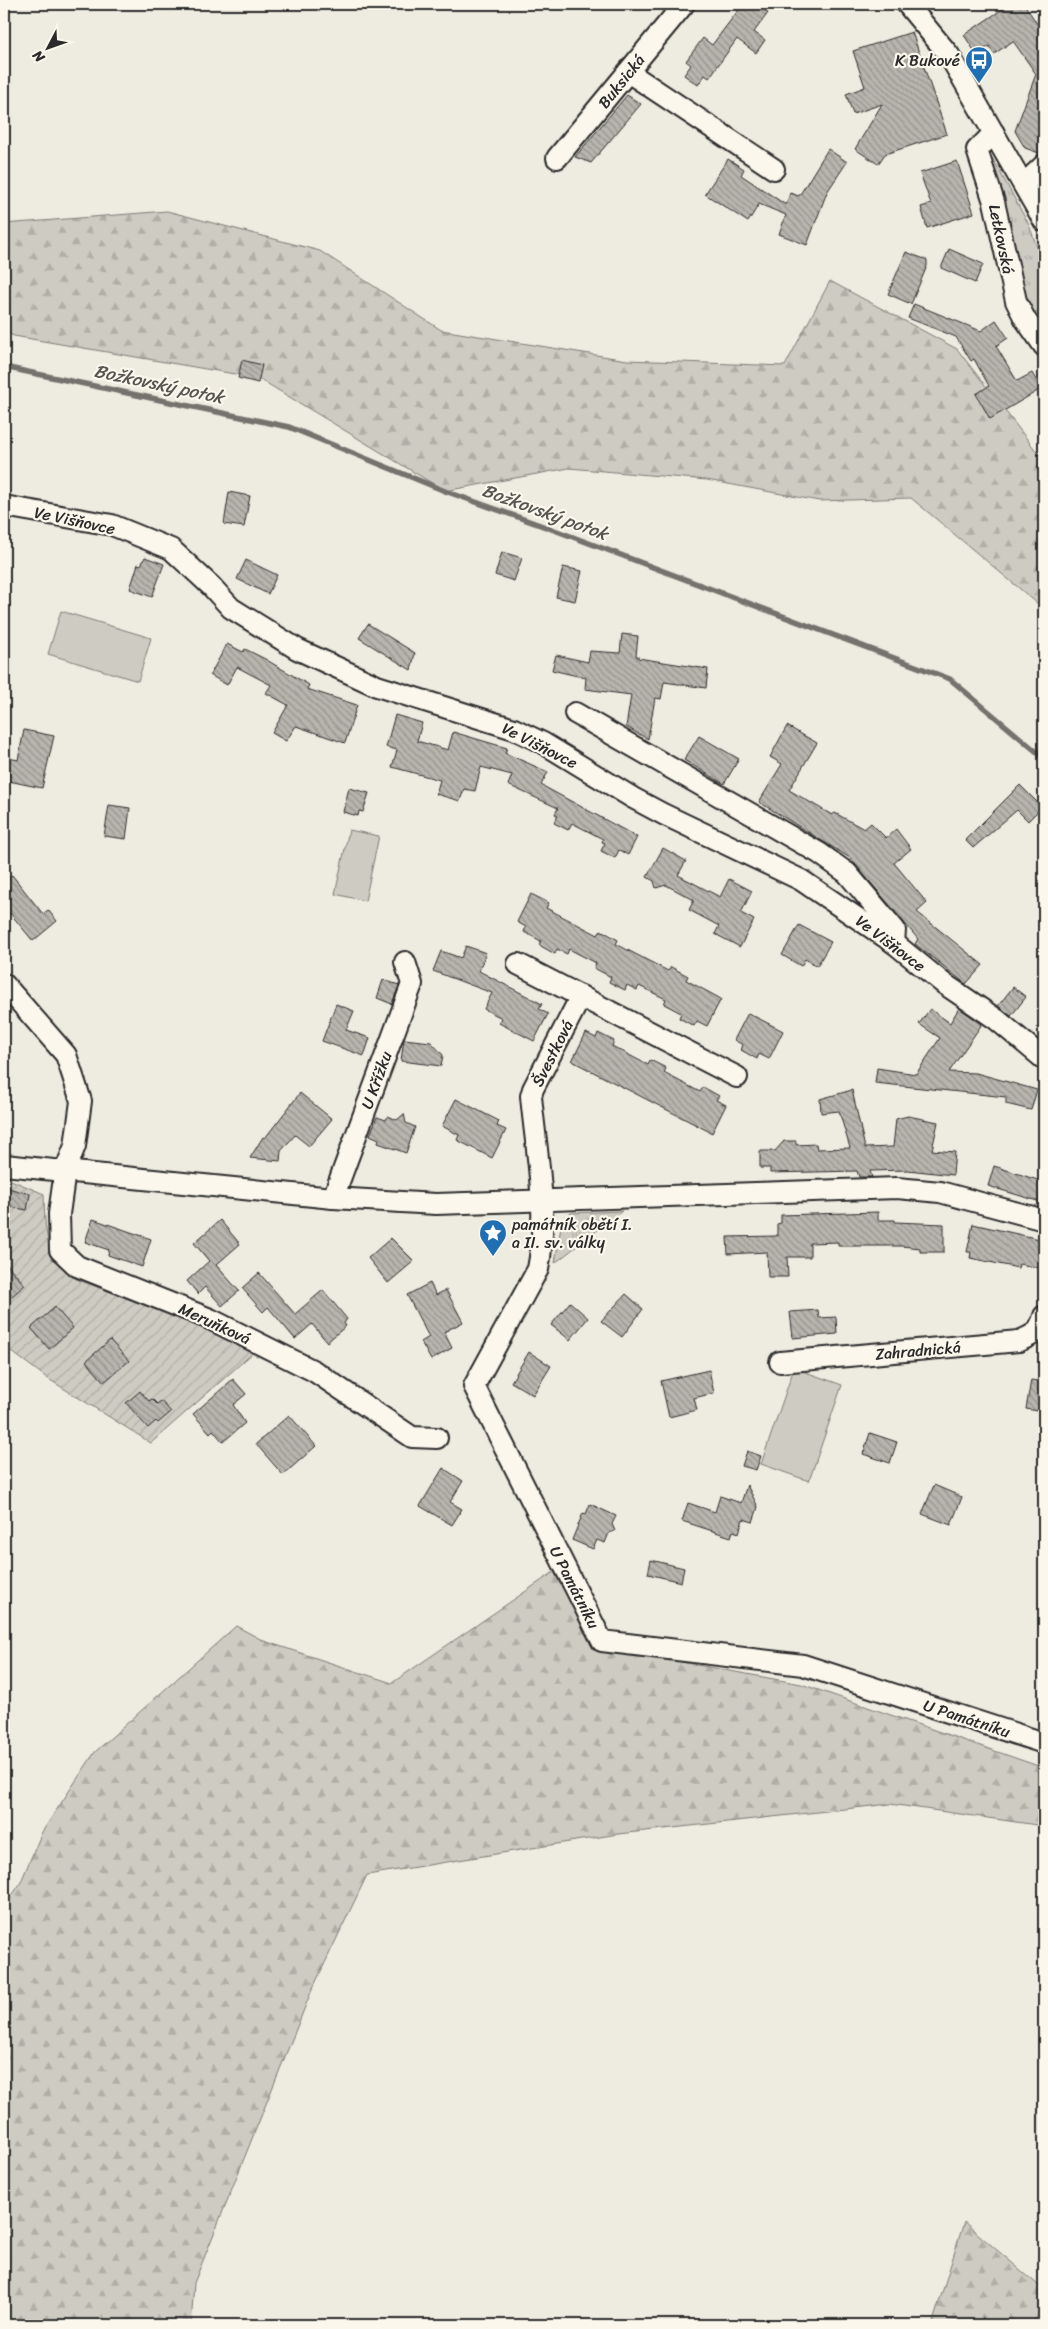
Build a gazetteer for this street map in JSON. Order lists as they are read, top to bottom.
{
  "streets": {
    "street": [
      "Buksická",
      "Letkovská",
      "Ve Višňovce",
      "Švestková",
      "U Křížku",
      "Meruňková",
      "Zahradnická",
      "U Památníku"
    ]
  },
  "crossings": [
    ["Švestková", "U Památníku"]
  ],
  "water": ["Božkovský potok"],
  "places": {
    "bus stop": ["K Bukové"],
    "place": ["památník obětí I. a II. sv. války"]
  },
  "north": "bottom left"
}
